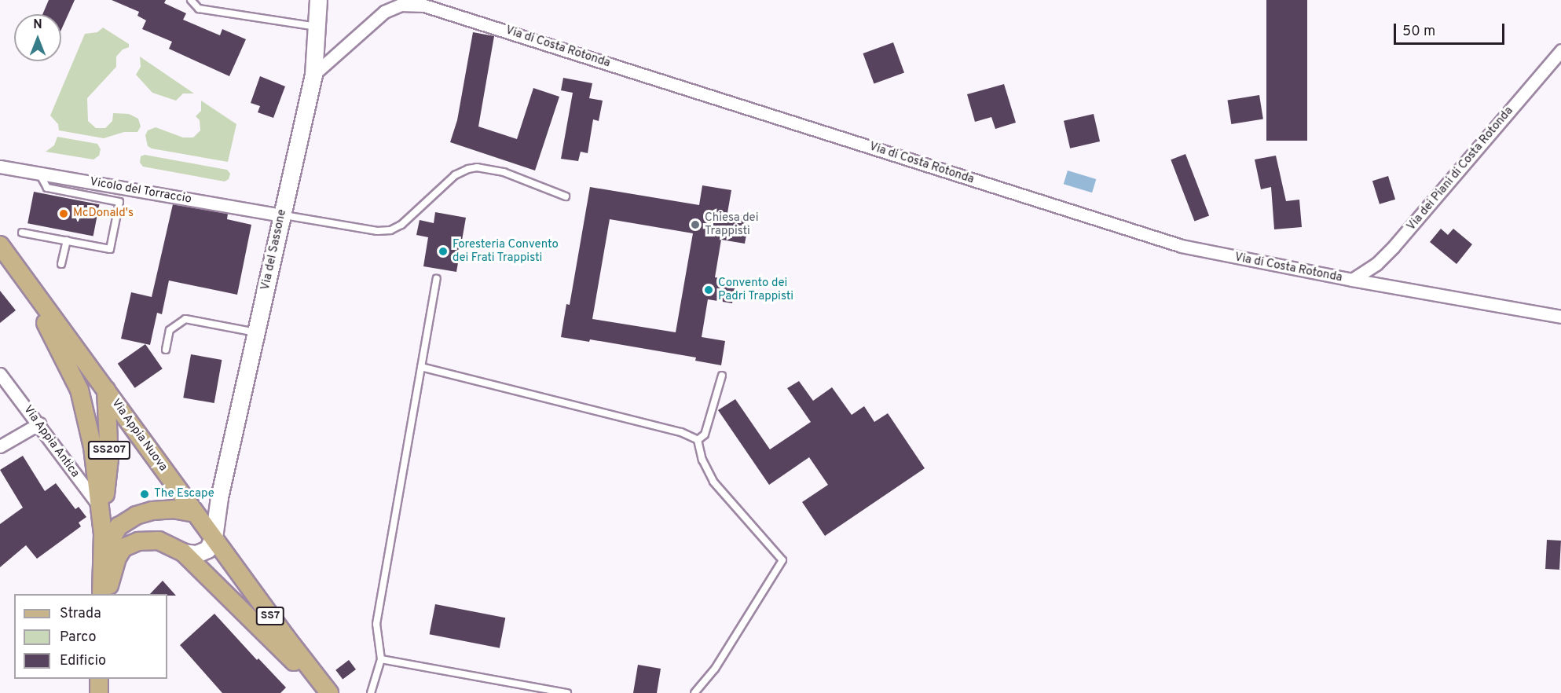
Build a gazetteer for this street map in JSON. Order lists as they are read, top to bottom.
{
  "streets": {
    "main road": [
      "Via del Sassone",
      "Via Appia Nuova",
      "SS207",
      "SS7"
    ],
    "street": [
      "Via di Costa Rotonda",
      "Via dei Piani di Costa Rotonda",
      "Vicolo del Torraccio",
      "Via Appia Antica"
    ]
  },
  "crossings": [
    ["Via di Costa Rotonda", "Via dei Piani di Costa Rotonda"],
    ["Via di Costa Rotonda", "Via del Sassone"],
    ["Vicolo del Torraccio", "Via del Sassone"],
    ["Via del Sassone", "Via Appia Nuova"],
    ["Via Appia Nuova", "SS207"],
    ["Via Appia Antica", "SS207"]
  ],
  "places": [
    "McDonald's",
    "Chiesa dei Trappisti",
    "Foresteria Convento dei Frati Trappisti",
    "Convento dei Padri Trappisti",
    "The Escape"
  ],
  "legend": ["Strada", "Parco", "Edificio"],
  "scale_bar": "50 m",
  "north": "top"
}
